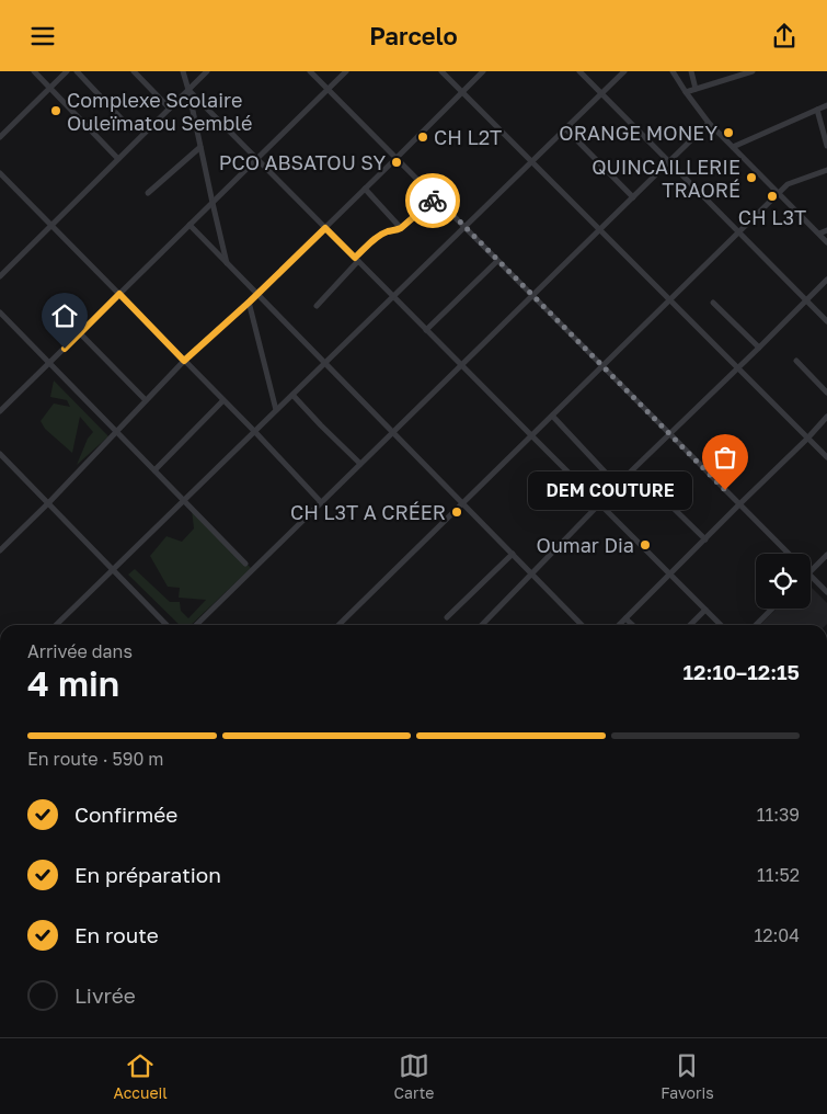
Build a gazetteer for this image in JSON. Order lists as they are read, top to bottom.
{
  "places": [
    "Complexe Scolaire Ouleïmatou Semblé",
    "ORANGE MONEY",
    "CH L2T",
    "PCO ABSATOU SY",
    "QUINCAILLERIE TRAORÉ",
    "CH L3T",
    "DEM COUTURE",
    "CH L3T A CRÉER",
    "Oumar Dia"
  ],
  "page": {
    "header": "Parcelo",
    "bubble": "DEM COUTURE",
    "heading": ["4 min", "Arrivée dans", "12:10–12:15"],
    "bar": "En route · 590 m",
    "list": [
      ["Confirmée", "11:39"],
      ["En préparation", "11:52"],
      ["En route", "12:04"],
      "Livrée"
    ],
    "tabs": ["Accueil", "Carte", "Favoris"]
  }
}
